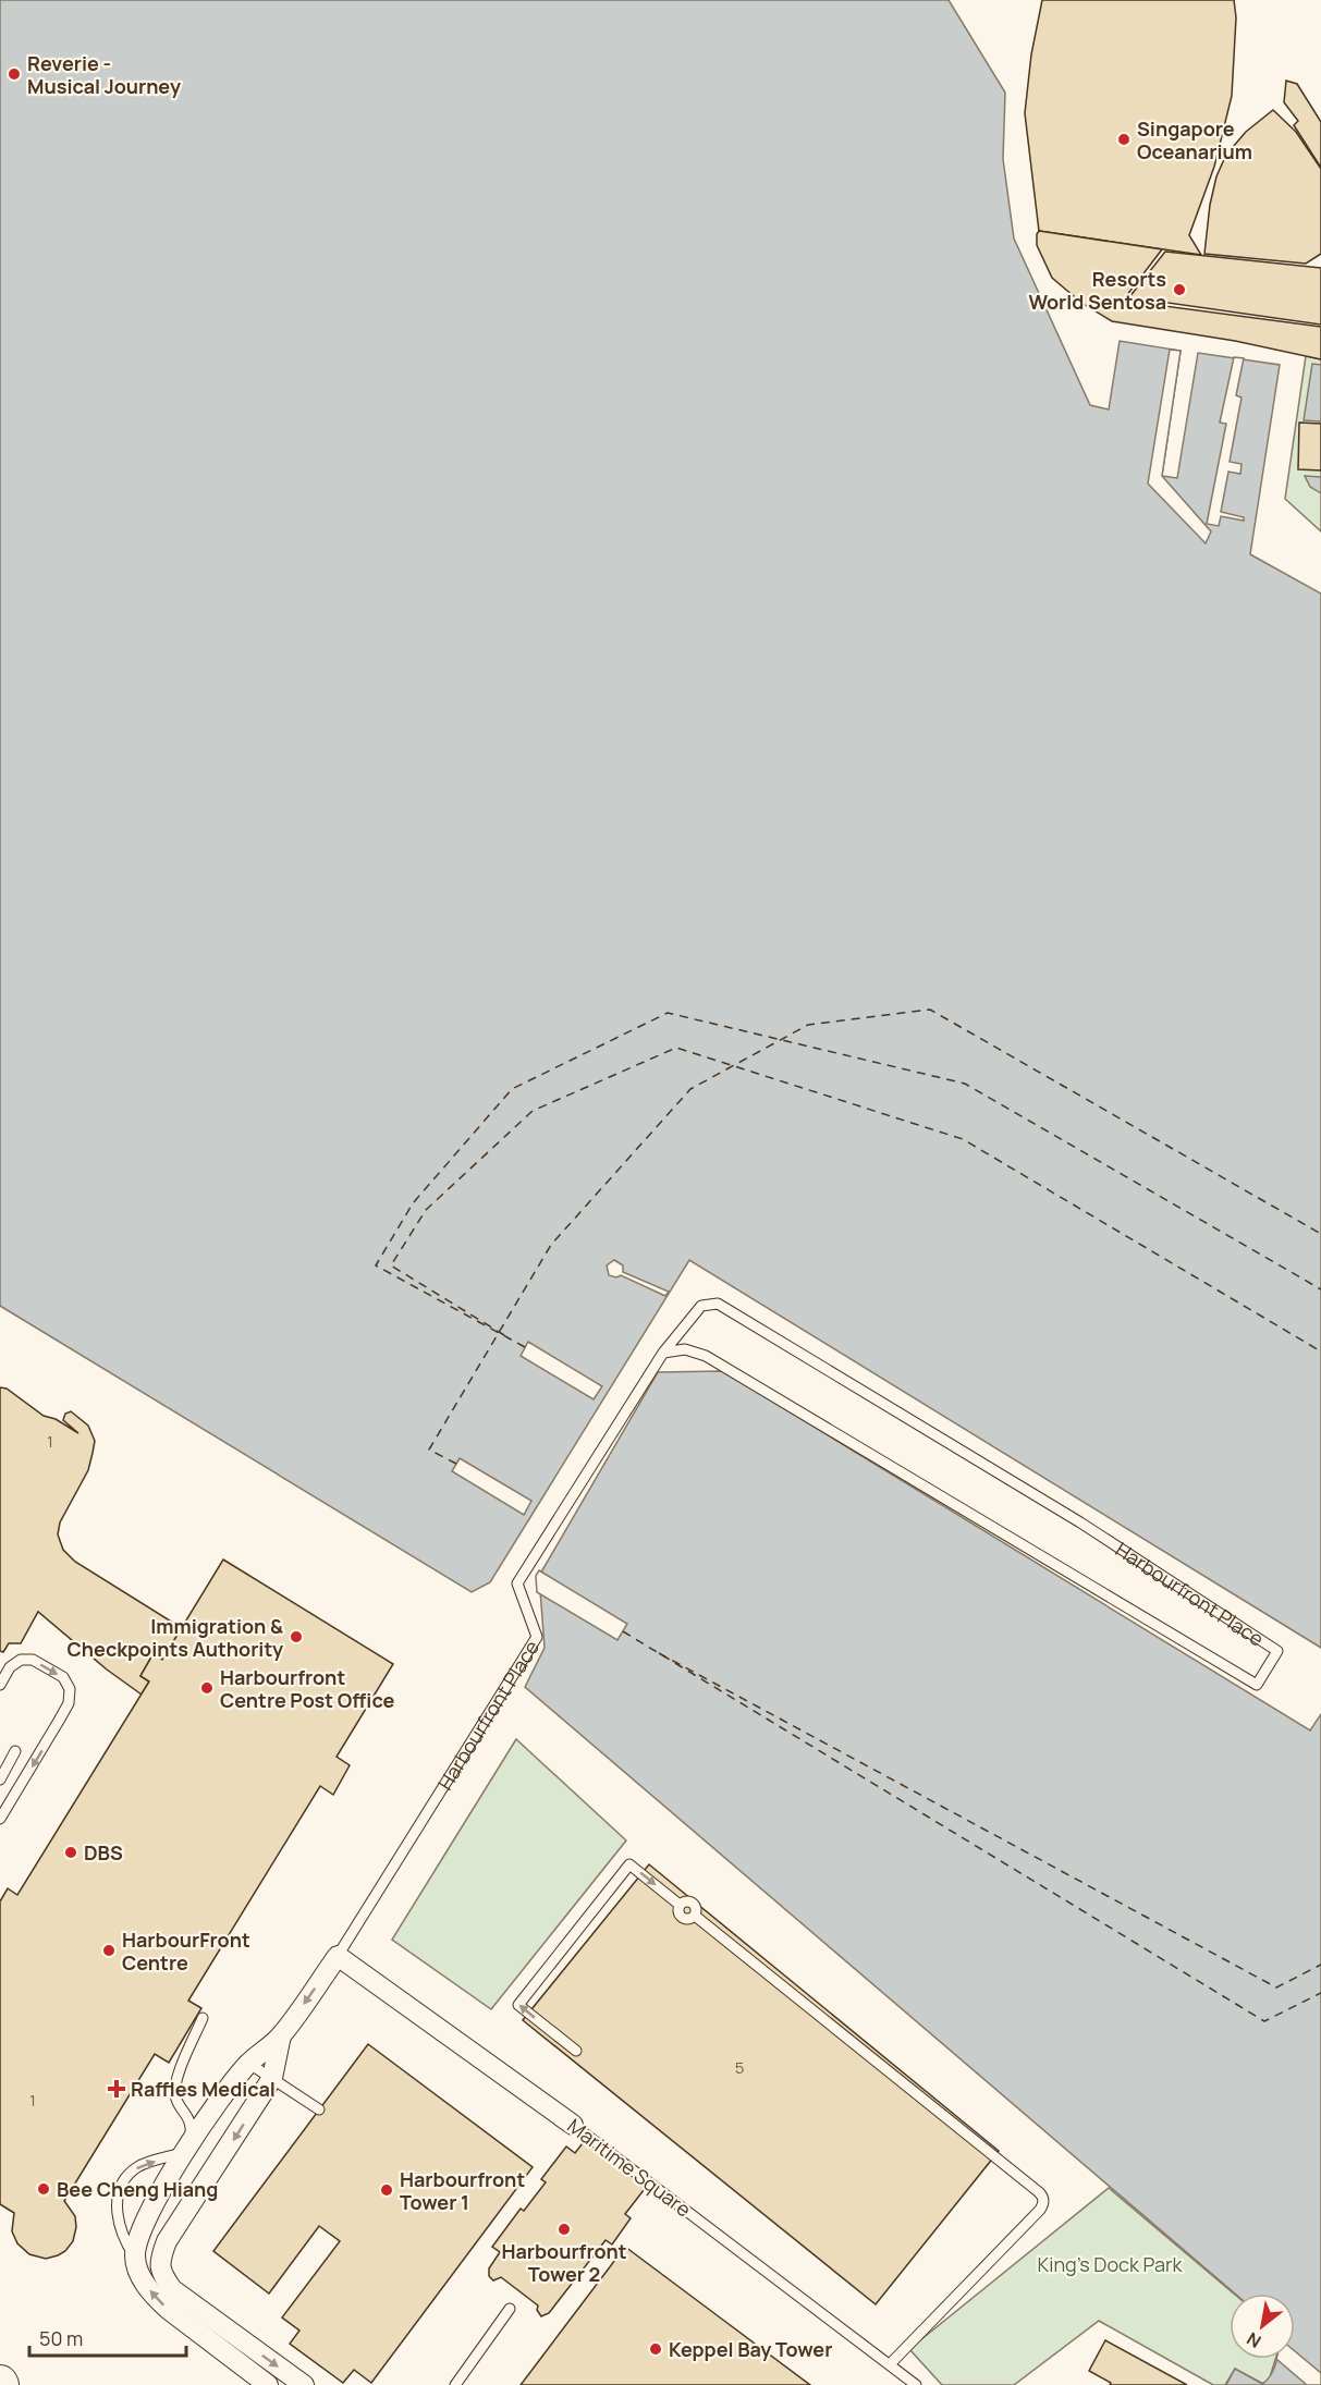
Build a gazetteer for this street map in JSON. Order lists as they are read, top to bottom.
{
  "streets": {
    "street": ["Harbourfront Place", "Maritime Square"]
  },
  "crossings": [
    ["Harbourfront Place", "Maritime Square"]
  ],
  "parks": ["King's Dock Park"],
  "places": {
    "other": [
      "Reverie - Musical Journey",
      "Singapore Oceanarium",
      "Resorts World Sentosa",
      "Immigration & Checkpoints Authority",
      "Harbourfront Centre Post Office",
      "DBS",
      "HarbourFront Centre",
      "Bee Cheng Hiang",
      "Harbourfront Tower 1",
      "Harbourfront Tower 2",
      "Keppel Bay Tower"
    ],
    "health": ["Raffles Medical"]
  },
  "house_numbers": ["1", "5", "1"],
  "scale_bar": "50 m",
  "north": "bottom left"
}
